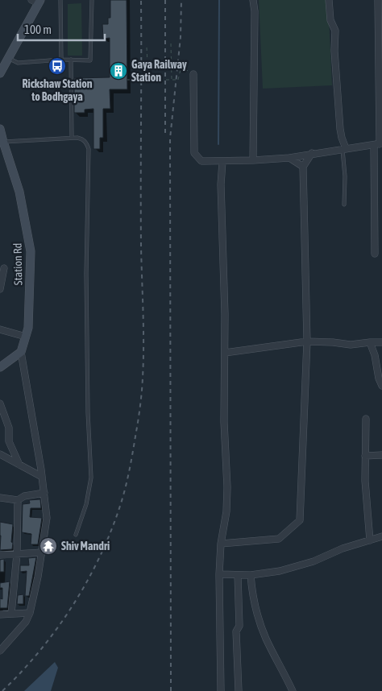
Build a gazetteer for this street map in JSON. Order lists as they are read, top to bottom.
{
  "streets": {
    "street": ["Station Rd"]
  },
  "places": {
    "bus stop": ["Rickshaw Station to Bodhgaya"],
    "building": ["Gaya Railway Station"],
    "temple": ["Shiv Mandri"]
  },
  "scale_bar": "100 m"
}
